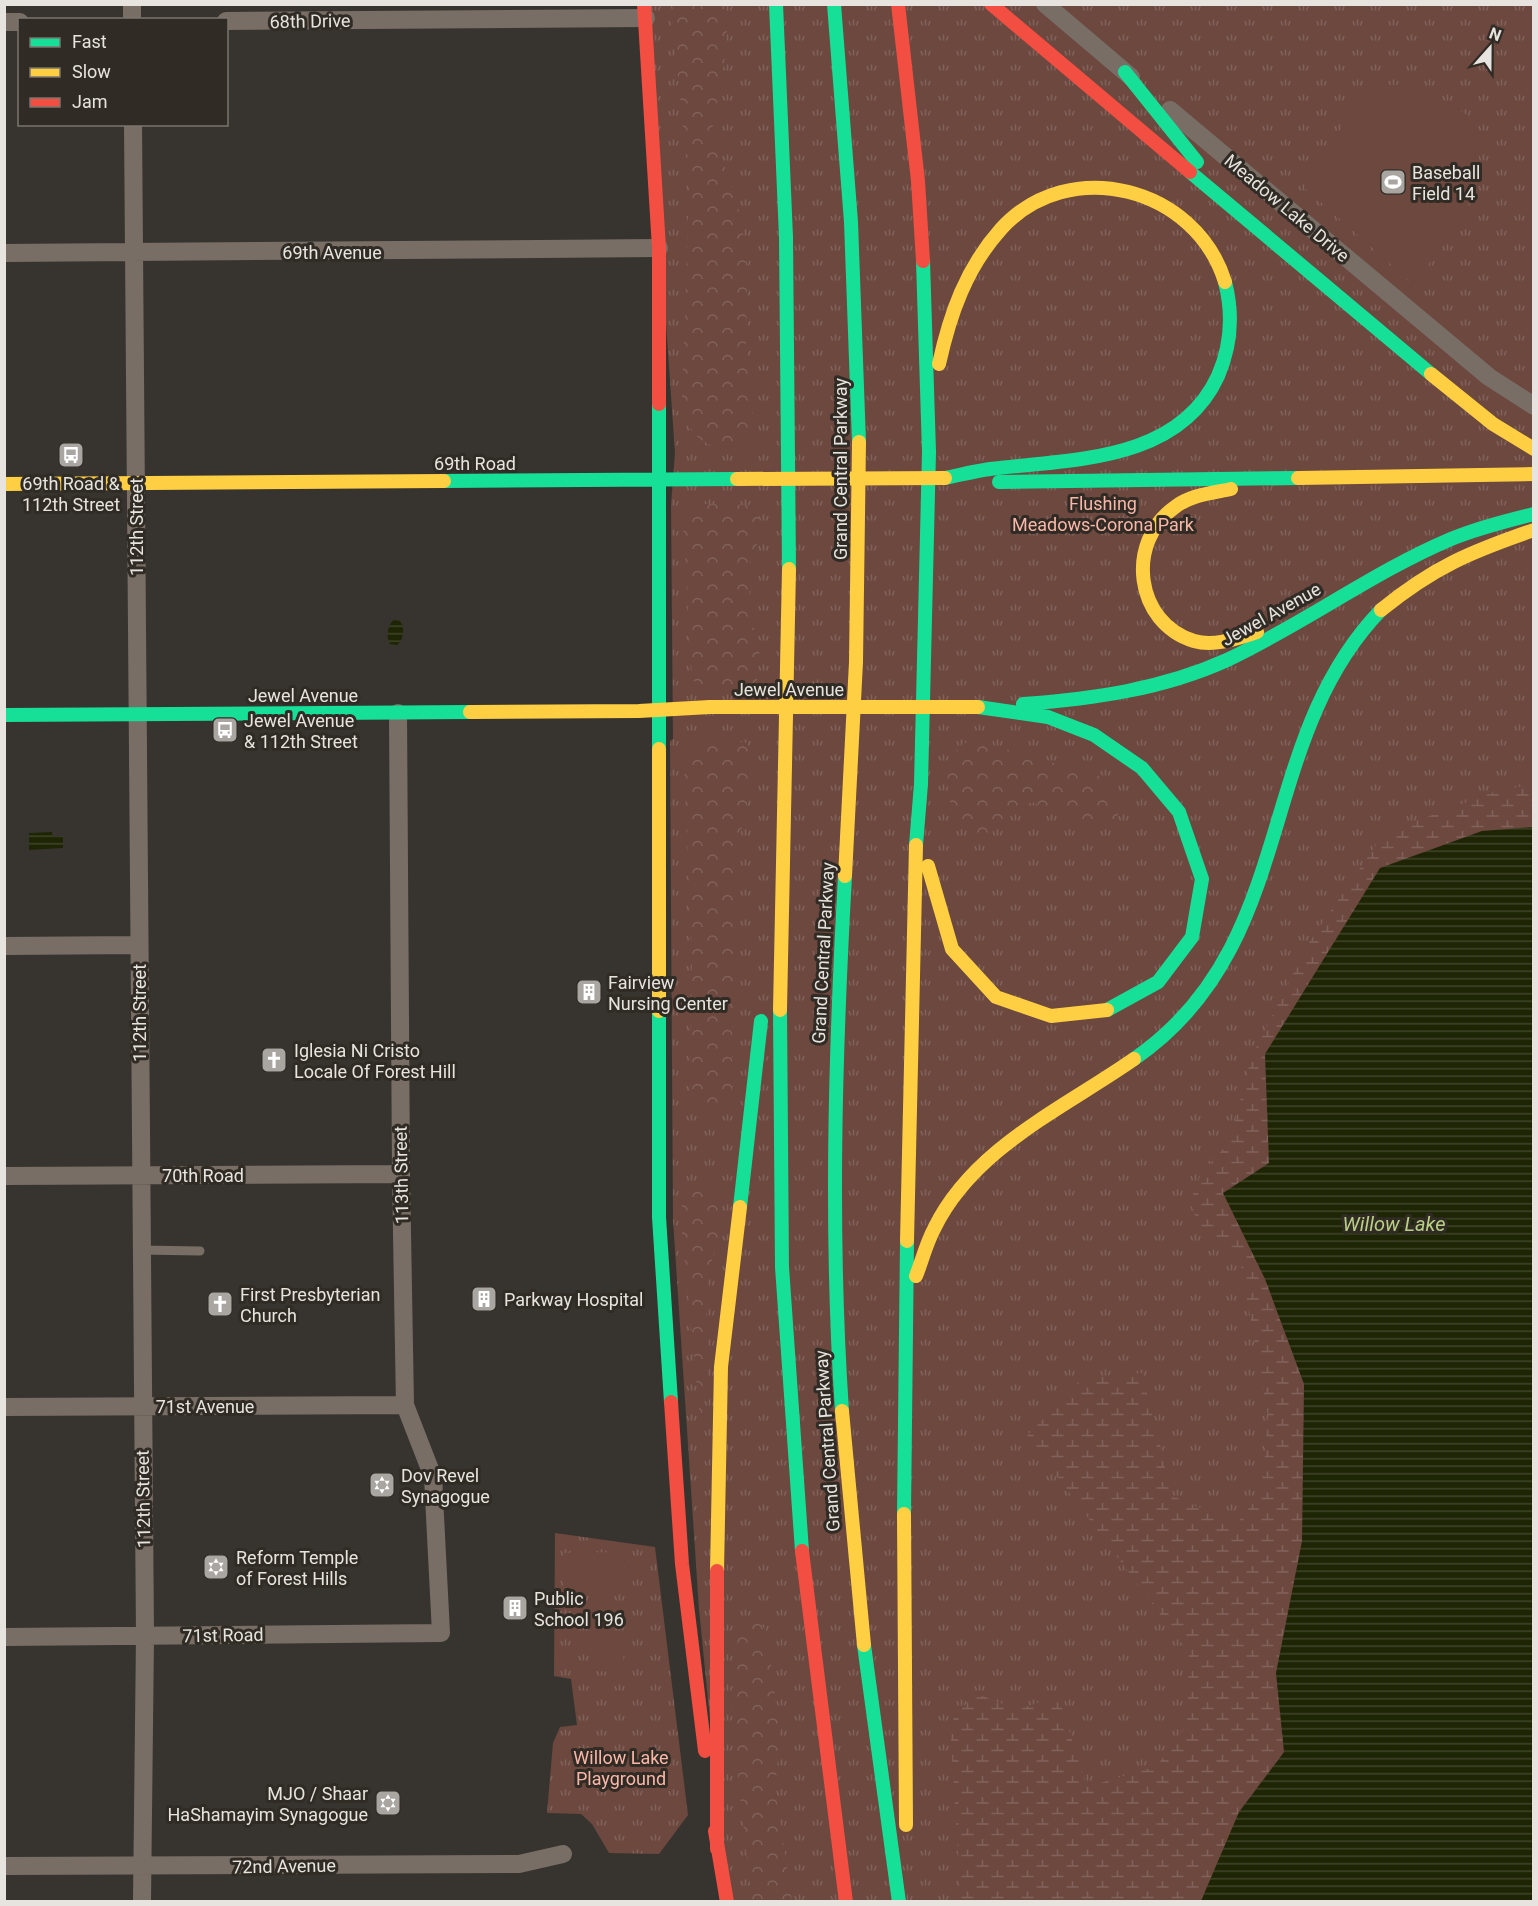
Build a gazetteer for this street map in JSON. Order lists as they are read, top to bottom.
{
  "streets": {
    "main road": ["69th Road", "Grand Central Parkway", "Jewel Avenue"],
    "street": [
      "68th Drive",
      "Meadow Lake Drive",
      "69th Avenue",
      "112th Street",
      "70th Road",
      "113th Street",
      "71st Avenue",
      "71st Road",
      "72nd Avenue"
    ]
  },
  "crossings": [
    ["69th Avenue", "112th Street"],
    ["69th Road", "112th Street"],
    ["112th Street", "Jewel Avenue"],
    ["112th Street", "70th Road"],
    ["112th Street", "71st Avenue"],
    ["112th Street", "71st Road"],
    ["112th Street", "72nd Avenue"],
    ["Jewel Avenue", "113th Street"],
    ["70th Road", "113th Street"],
    ["113th Street", "71st Avenue"],
    ["113th Street", "71st Road"]
  ],
  "water": ["Willow Lake"],
  "parks": ["Flushing Meadows-Corona Park", "Willow Lake Playground"],
  "places": {
    "sports": ["Baseball Field 14"],
    "bus stop": ["69th Road & 112th Street", "Jewel Avenue & 112th Street"],
    "building": ["Fairview Nursing Center", "Parkway Hospital", "Public School 196"],
    "church": ["Iglesia Ni Cristo Locale Of Forest Hill", "First Presbyterian Church"],
    "synagogue": ["Dov Revel Synagogue", "Reform Temple of Forest Hills", "MJO / Shaar HaShamayim Synagogue"]
  },
  "legend": ["Fast", "Slow", "Jam"],
  "north": "top"
}
